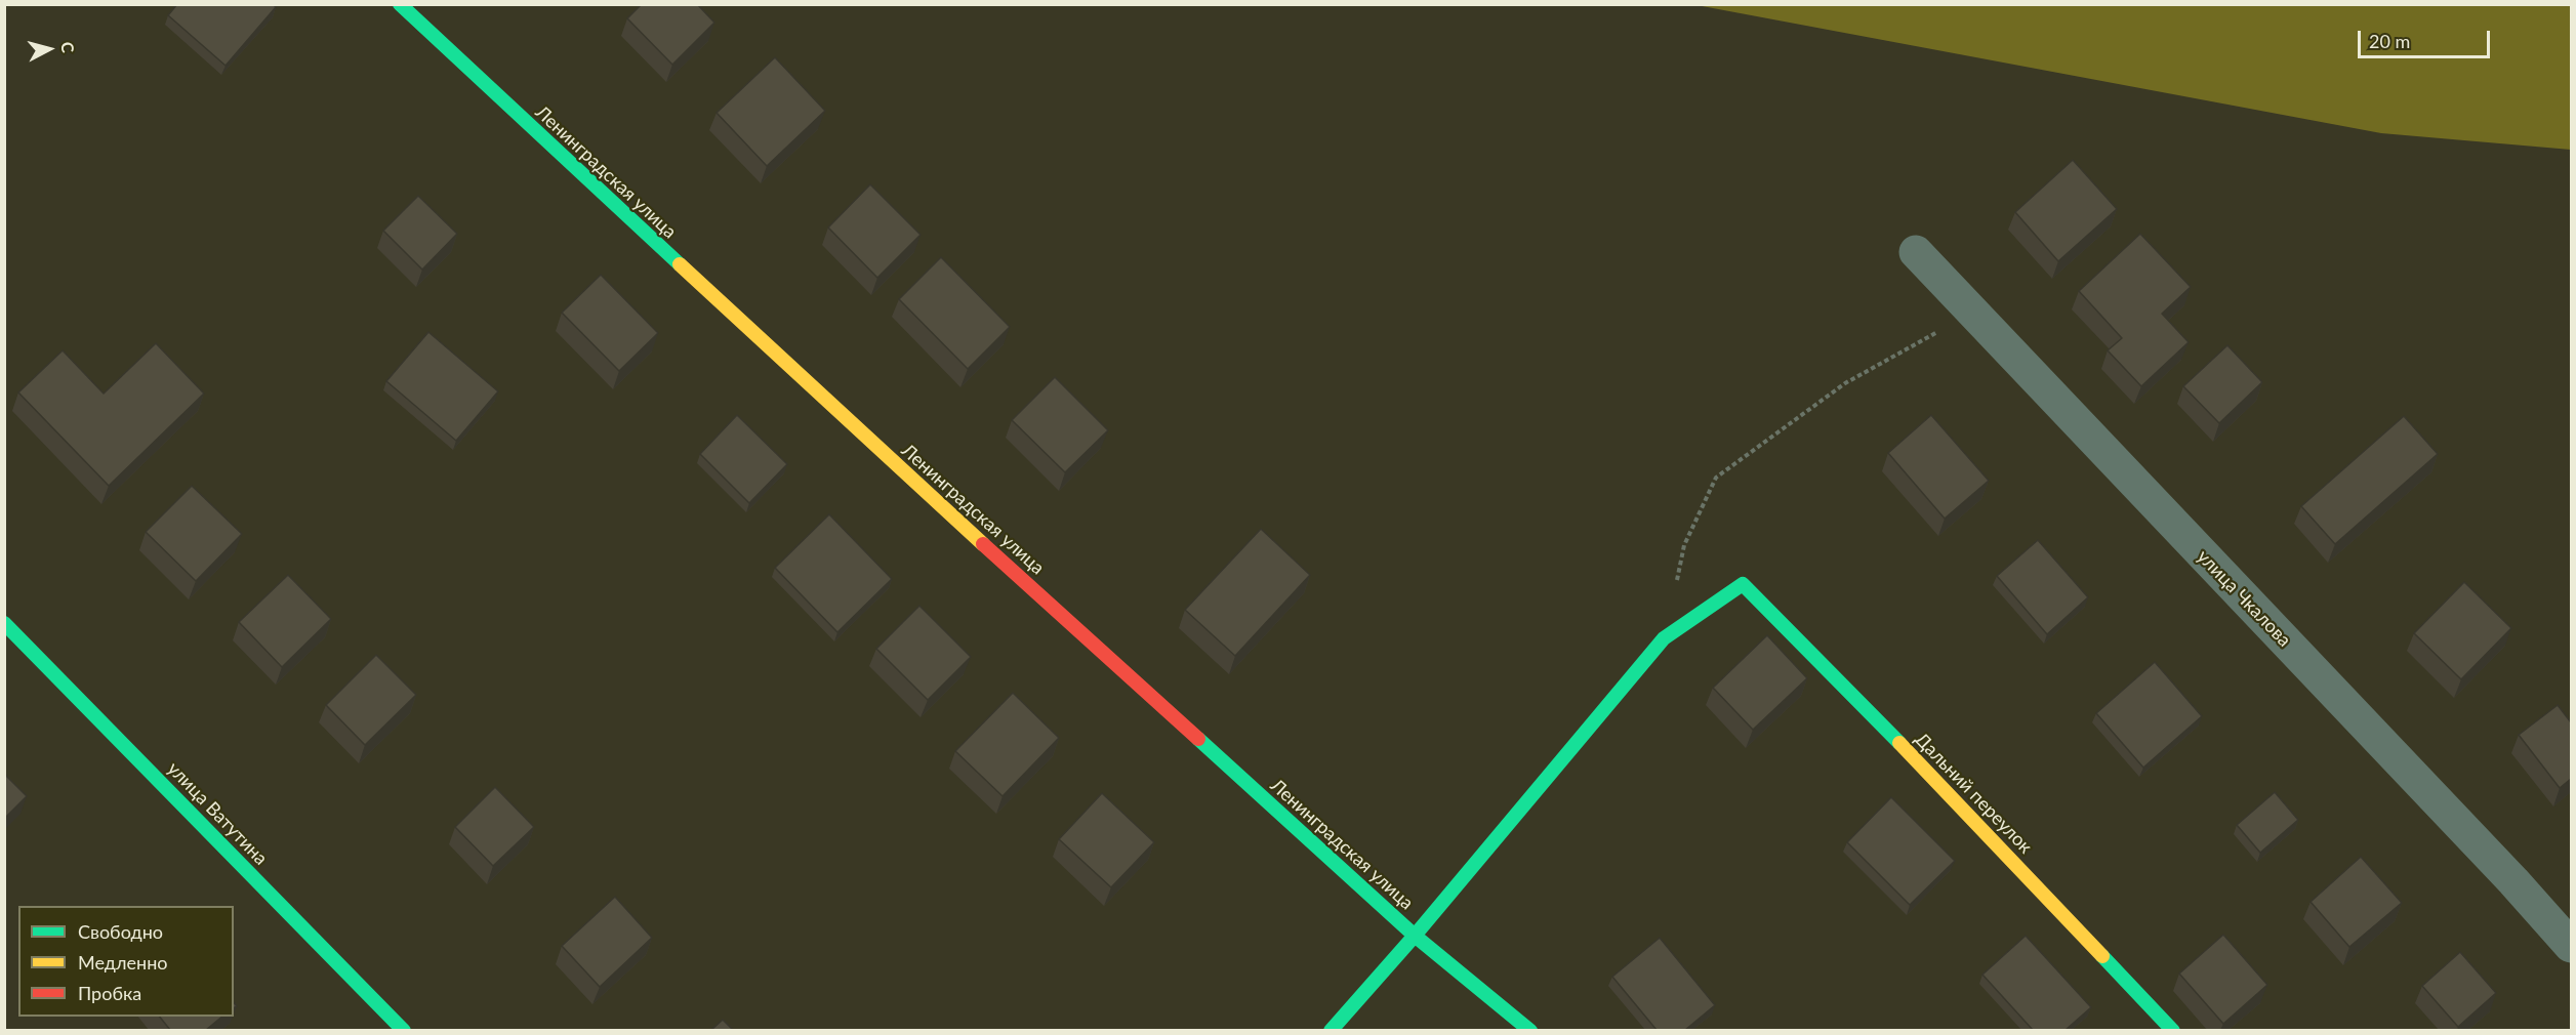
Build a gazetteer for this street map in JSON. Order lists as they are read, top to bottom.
{
  "streets": {
    "street": [
      "Ленинградская улица",
      "улица Чкалова",
      "Дальний переулок",
      "улица Ватутина"
    ]
  },
  "legend": ["Свободно", "Медленно", "Пробка"],
  "scale_bar": "20 m",
  "north": "right"
}
